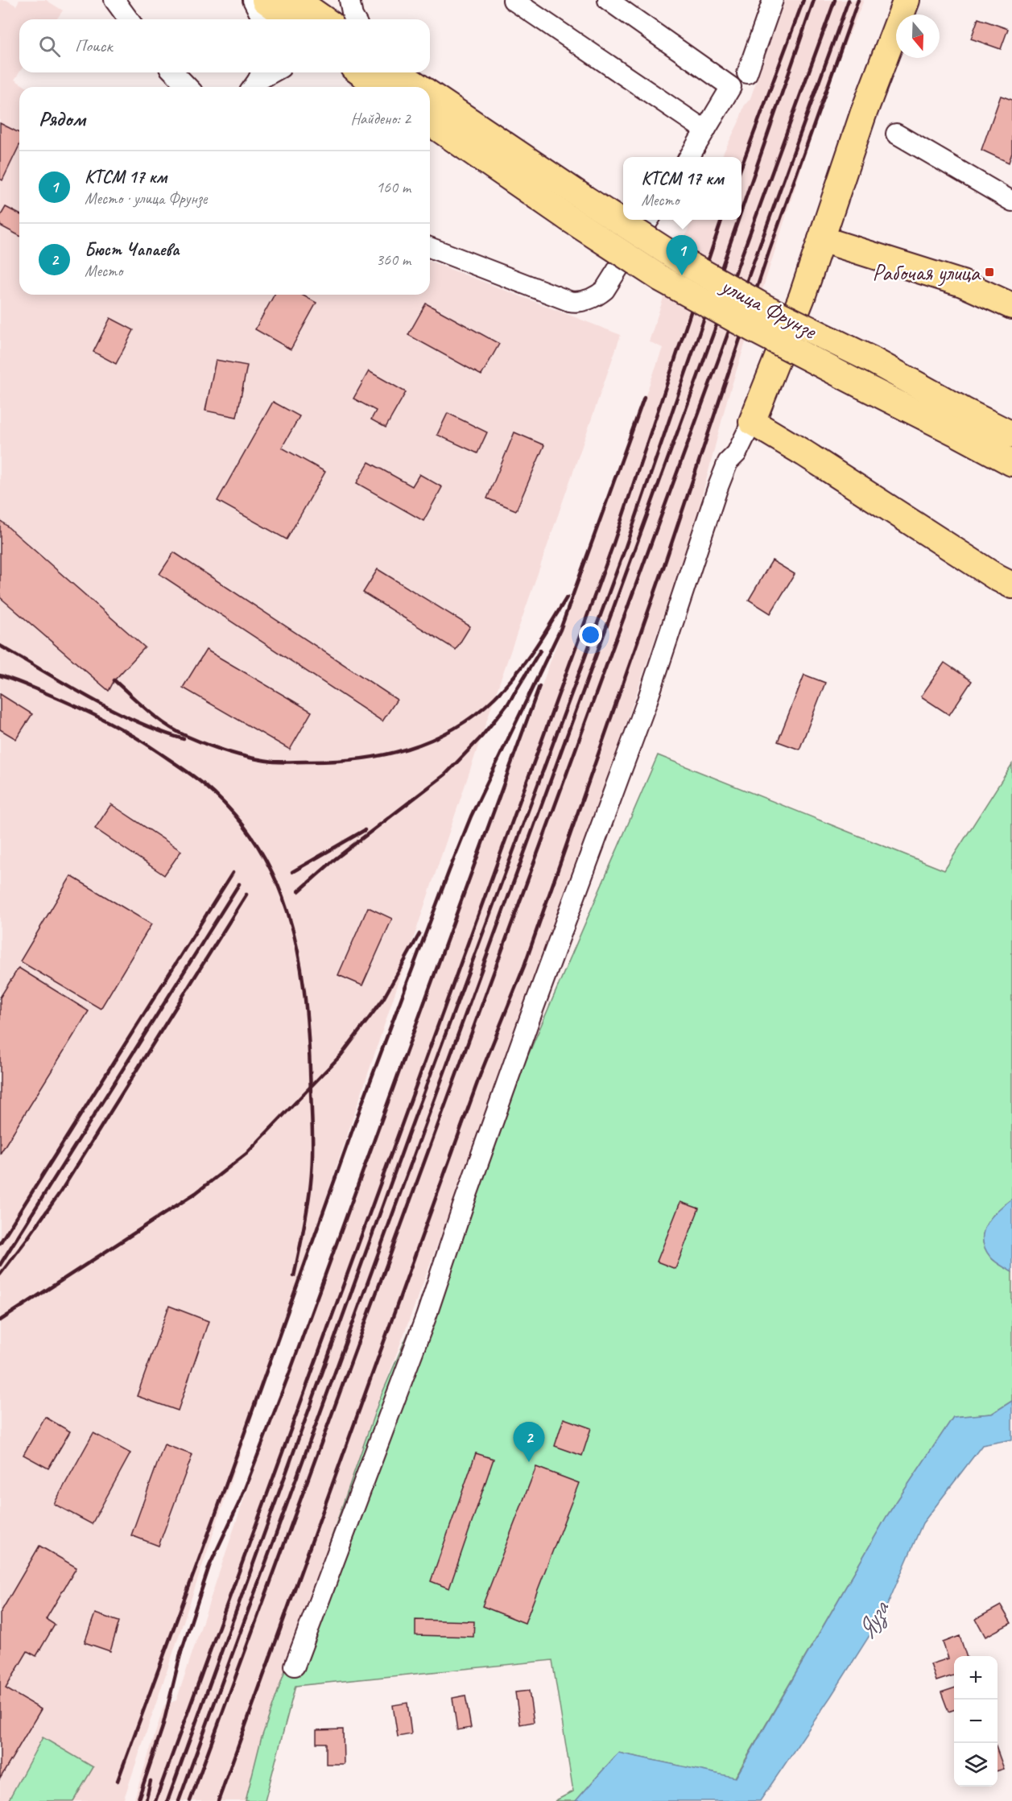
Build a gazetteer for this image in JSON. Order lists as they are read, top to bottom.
{
  "streets": {
    "main road": ["улица Фрунзе"]
  },
  "water": ["Яуза"],
  "places": {
    "transit": ["Рабочая улица"]
  },
  "north": "bottom",
  "page": {
    "search": "Поиск",
    "heading": ["Рядом", "Найдено: 2"],
    "list": [
      {
        "mark": "1",
        "name": "КТСМ 17 км",
        "note": "Место · улица Фрунзе",
        "value": "160 m"
      },
      {
        "mark": "2",
        "name": "Бюст Чапаева",
        "note": "Место",
        "value": "360 m"
      }
    ],
    "popup": ["КТСМ 17 км", "Место"],
    "pins": ["1", "2"],
    "map_buttons": ["+", "−"]
  }
}
